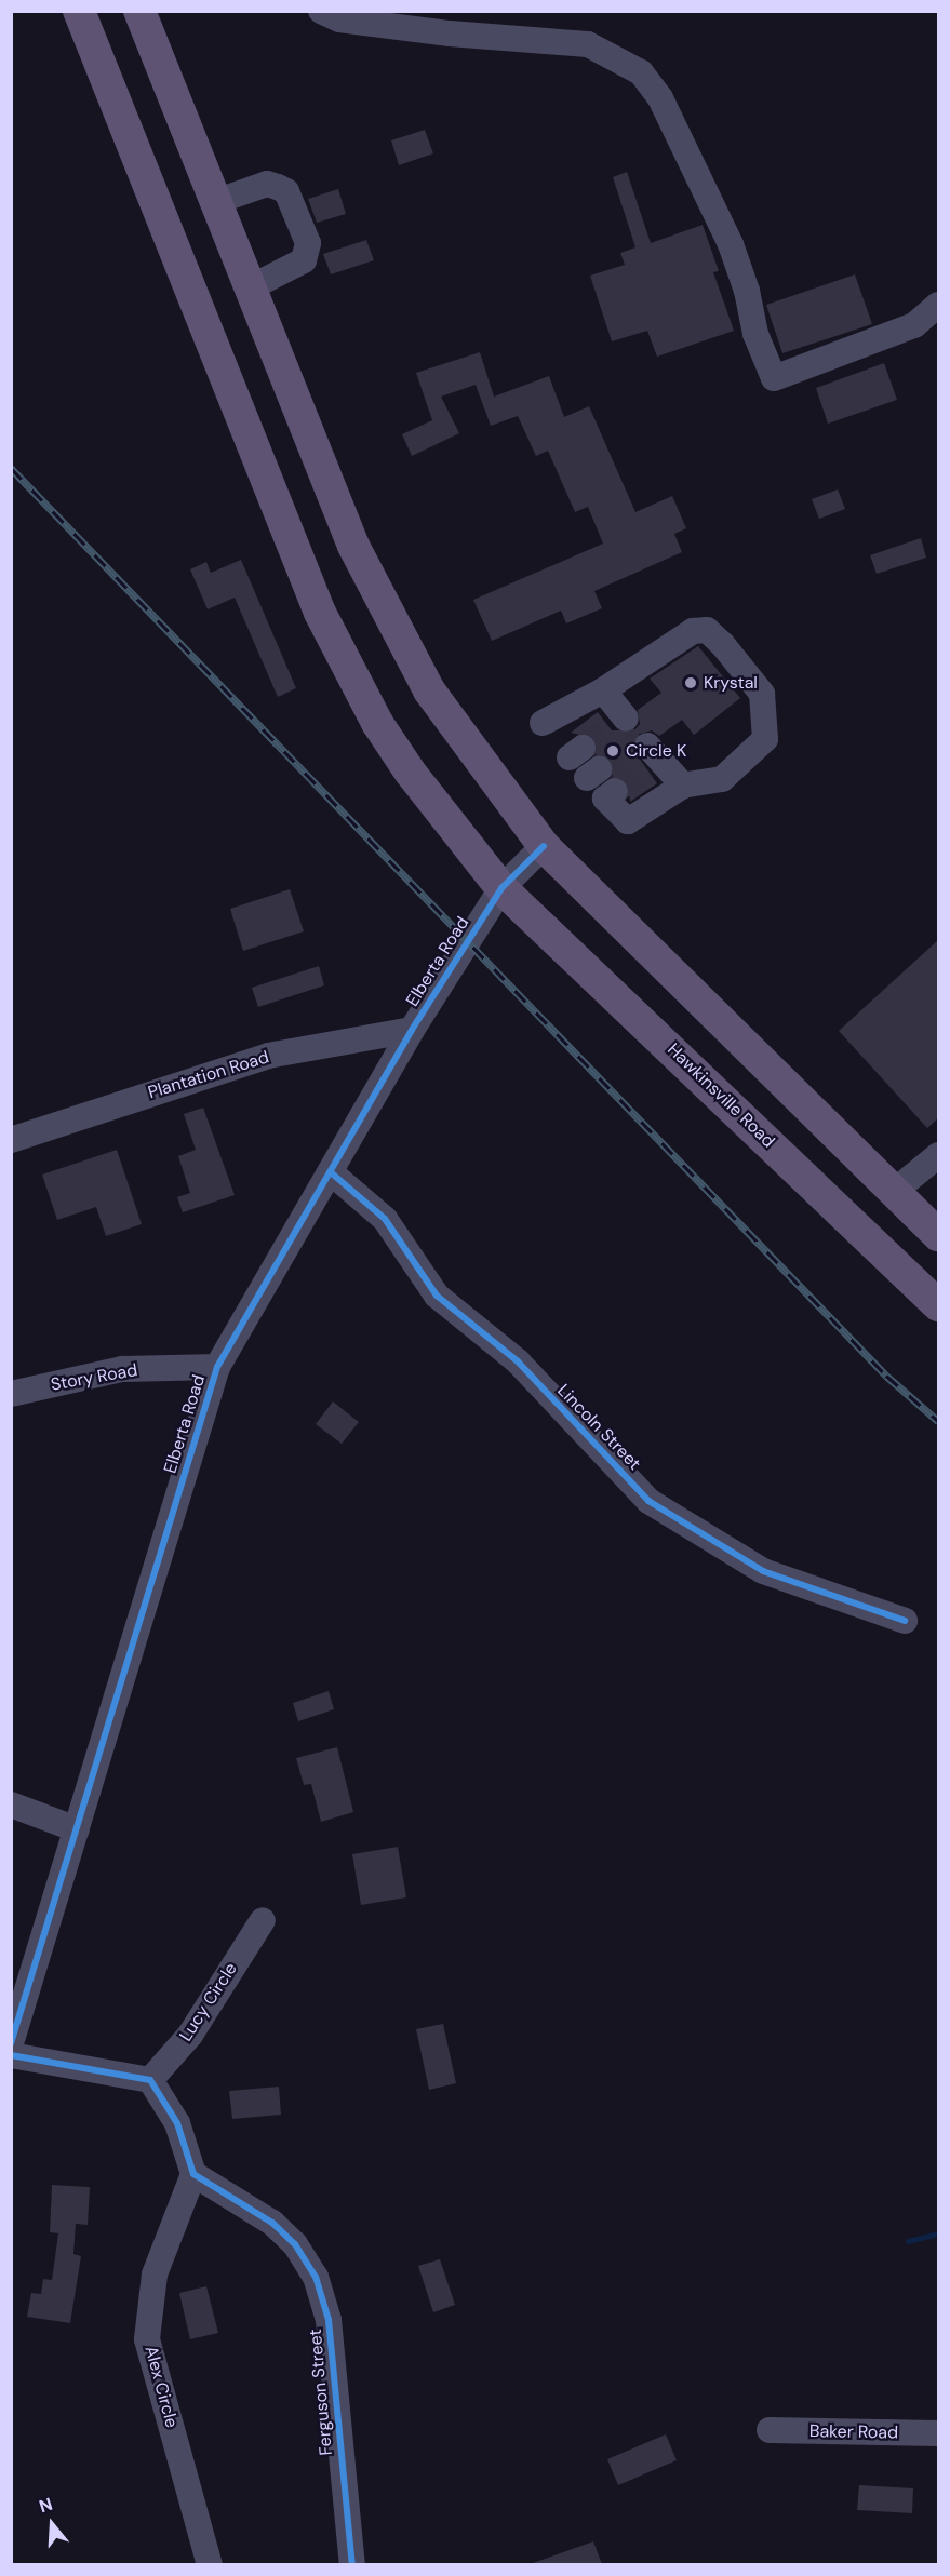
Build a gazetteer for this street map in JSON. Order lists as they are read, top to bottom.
{
  "streets": {
    "main road": ["Hawkinsville Road"],
    "street": [
      "Elberta Road",
      "Plantation Road",
      "Story Road",
      "Lincoln Street",
      "Lucy Circle",
      "Alex Circle",
      "Ferguson Street",
      "Baker Road"
    ]
  },
  "crossings": [
    ["Elberta Road", "Plantation Road"],
    ["Elberta Road", "Hawkinsville Road"],
    ["Elberta Road", "Story Road"],
    ["Elberta Road", "Lincoln Street"],
    ["Alex Circle", "Ferguson Street"]
  ],
  "places": ["Krystal", "Circle K"],
  "north": "top"
}
